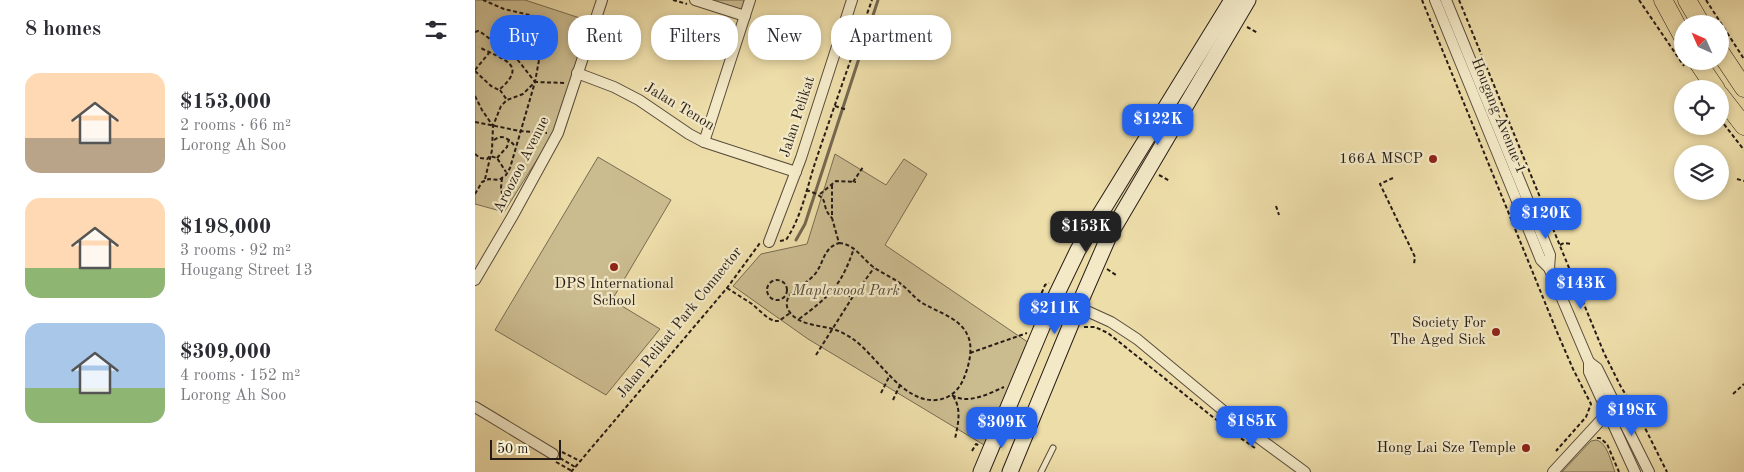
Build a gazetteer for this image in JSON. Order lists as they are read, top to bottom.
{
  "streets": {
    "street": [
      "Jalan Tenon",
      "Hougang Avenue 1",
      "Jalan Pelikat",
      "Aroozoo Avenue"
    ],
    "path": ["Jalan Pelikat Park Connector"]
  },
  "crossings": [
    ["Jalan Tenon", "Jalan Pelikat"],
    ["Jalan Tenon", "Aroozoo Avenue"],
    ["Jalan Pelikat", "Jalan Pelikat Park Connector"]
  ],
  "parks": ["Maplewood Park"],
  "places": [
    "166A MSCP",
    "DPS International School",
    "Society For The Aged Sick",
    "Hong Lai Sze Temple"
  ],
  "scale_bar": "50 m",
  "north": "top left",
  "page": {
    "heading": "8 homes",
    "chip": [
      "Buy",
      "Rent",
      "Filters",
      "New",
      "Apartment"
    ],
    "list": [
      {
        "name": "$153,000",
        "note": "2 rooms · 66 m² · Lorong Ah Soo"
      },
      {
        "name": "$198,000",
        "note": "3 rooms · 92 m² · Hougang Street 13"
      },
      {
        "name": "$309,000",
        "note": "4 rooms · 152 m² · Lorong Ah Soo"
      }
    ],
    "price": [
      "$122K",
      "$120K",
      "$153K",
      "$143K",
      "$211K",
      "$198K",
      "$185K",
      "$309K"
    ],
    "scale": "50 m"
  }
}
